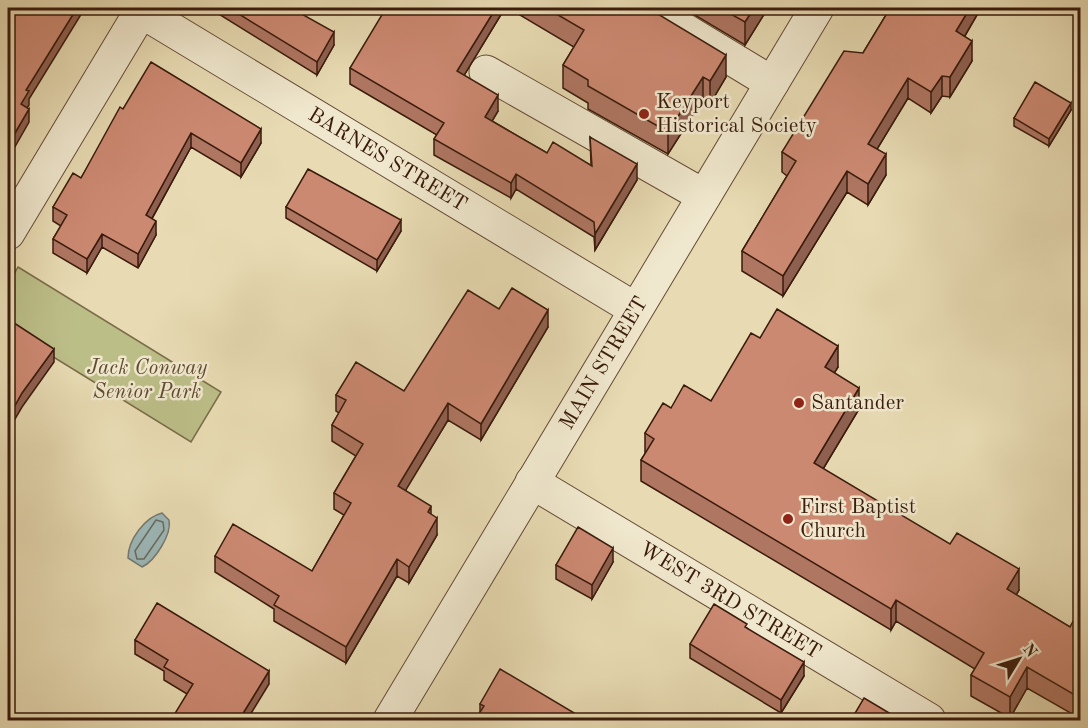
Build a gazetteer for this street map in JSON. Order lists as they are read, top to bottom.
{
  "streets": {
    "street": ["BARNES STREET", "MAIN STREET", "WEST 3RD STREET"]
  },
  "crossings": [
    ["BARNES STREET", "MAIN STREET"],
    ["MAIN STREET", "WEST 3RD STREET"]
  ],
  "parks": ["Jack Conway Senior Park"],
  "places": ["Keyport Historical Society", "Santander", "First Baptist Church"],
  "north": "top right"
}
